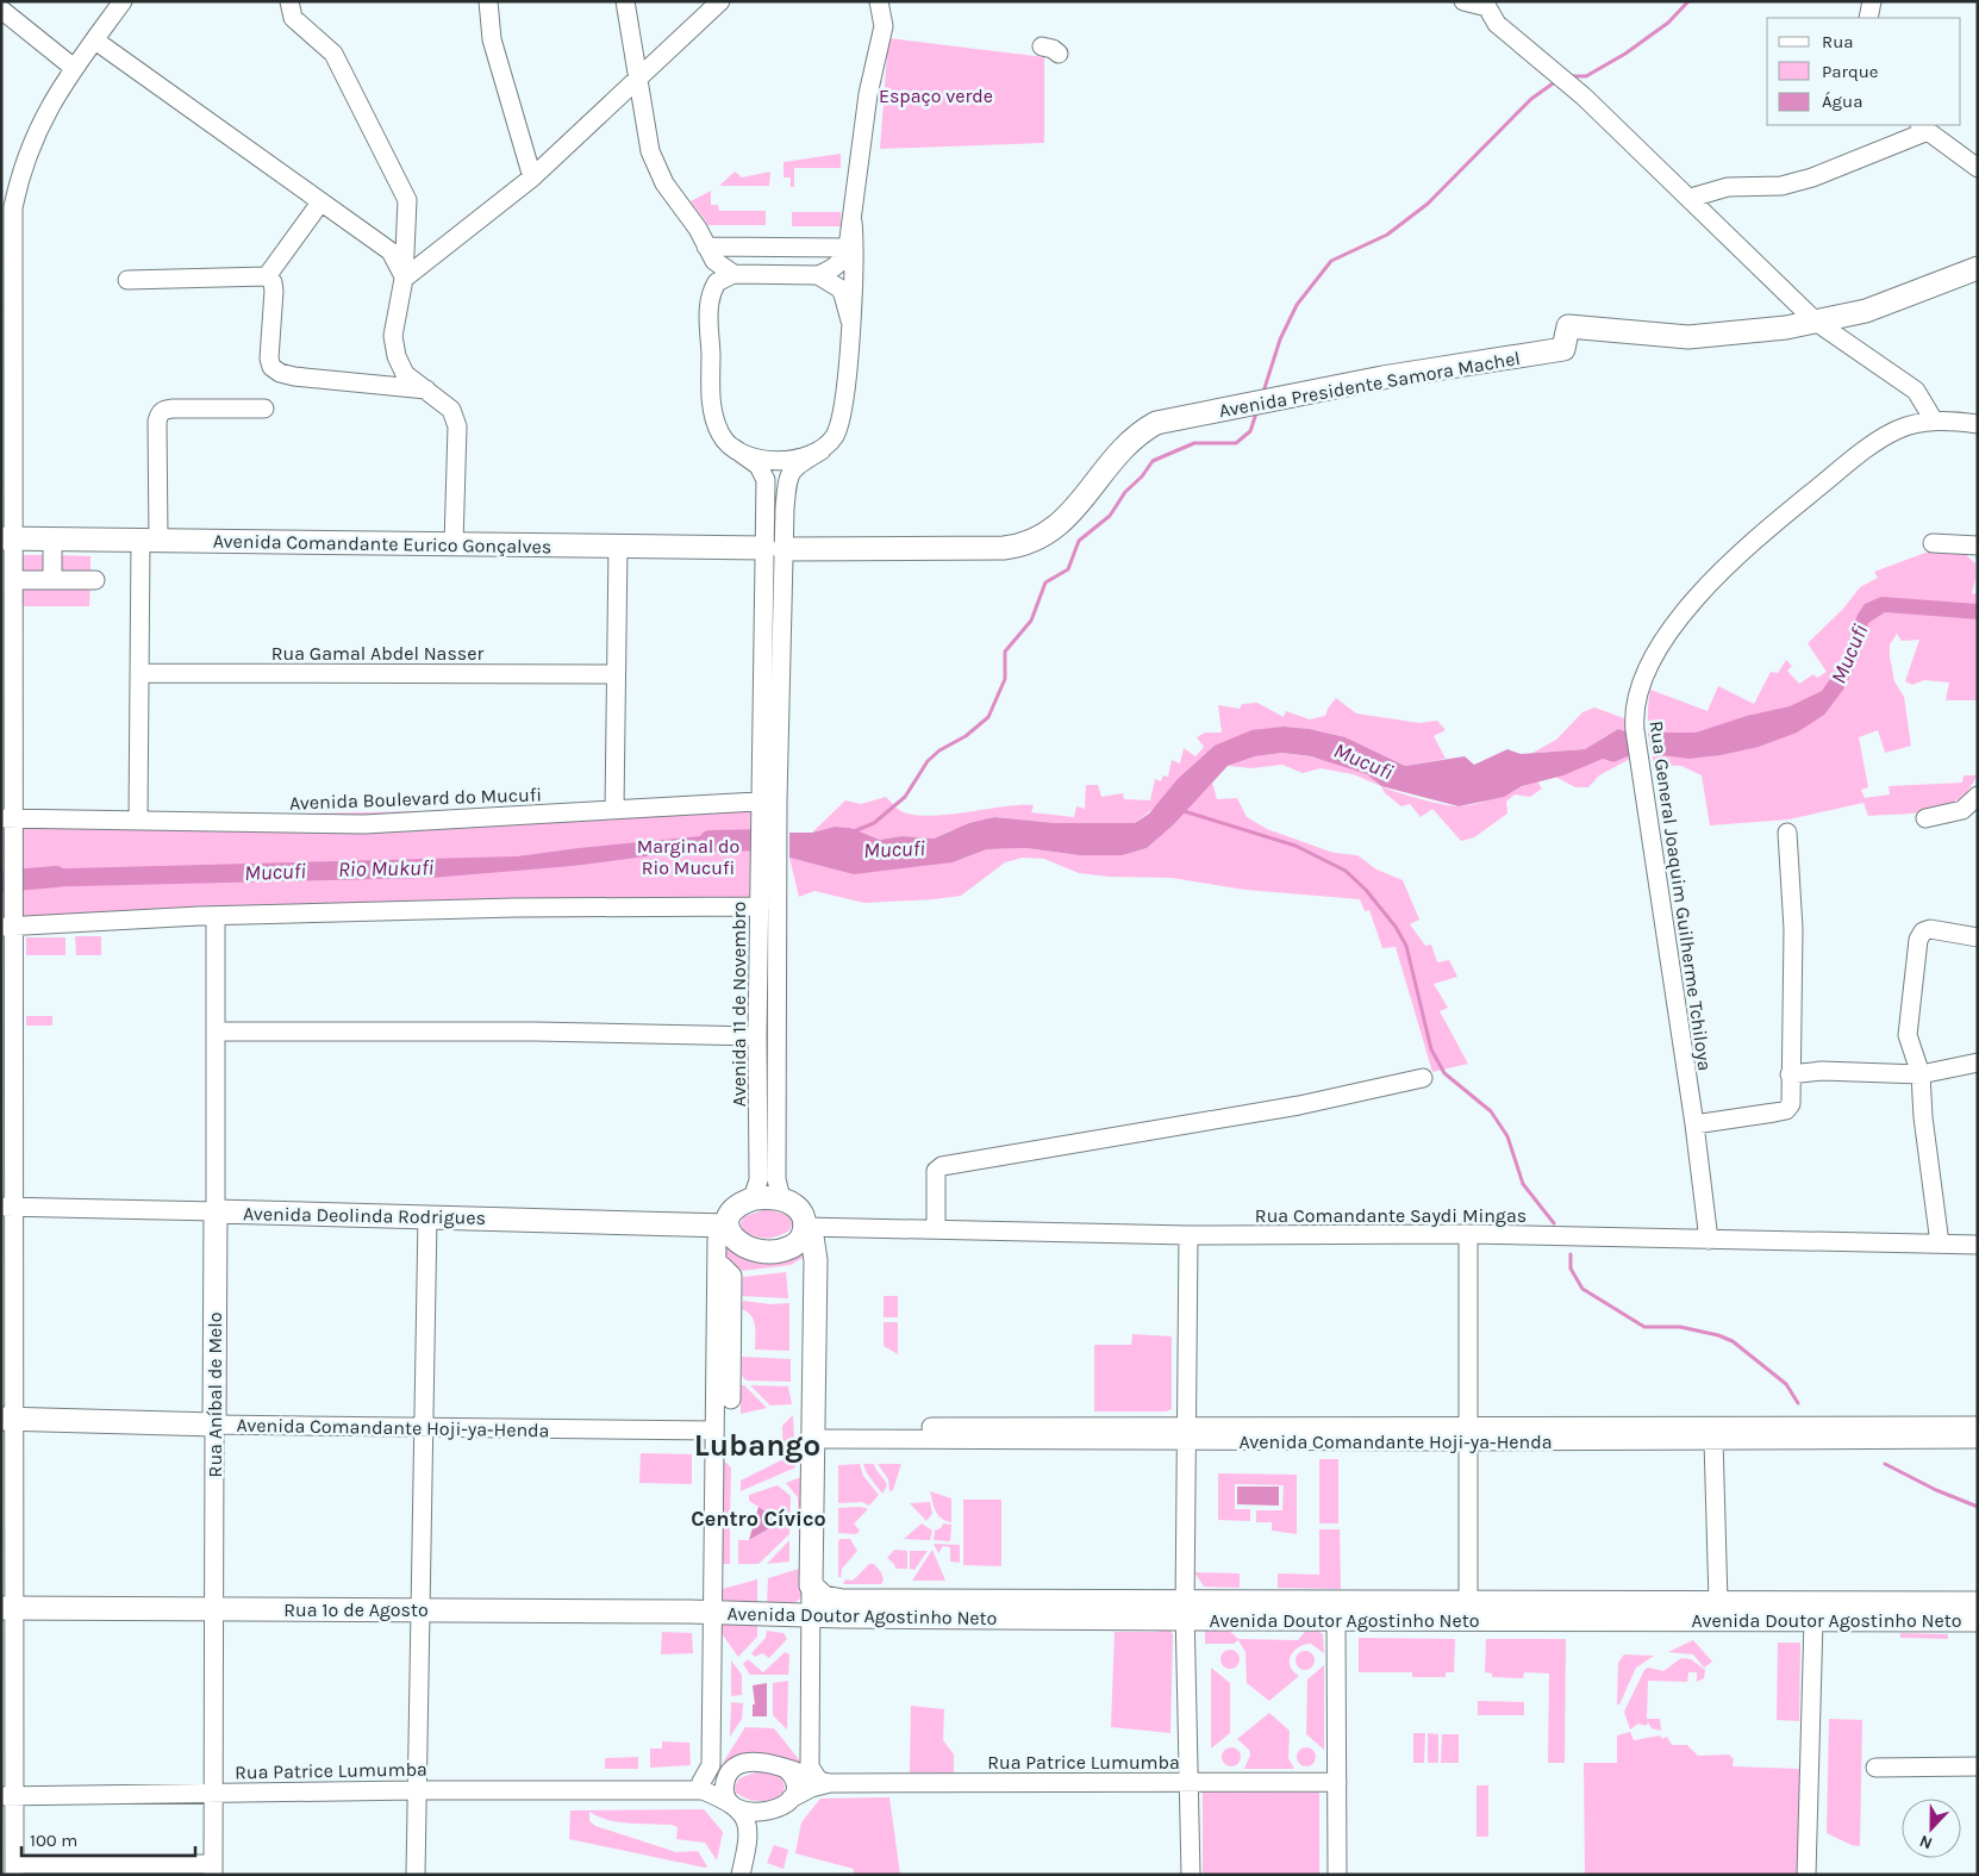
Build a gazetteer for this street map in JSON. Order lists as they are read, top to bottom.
{
  "streets": {
    "main road": [
      "Avenida Presidente Samora Machel",
      "Avenida Comandante Eurico Gonçalves",
      "Avenida Deolinda Rodrigues",
      "Rua Aníbal de Melo",
      "Avenida Comandante Hoji-ya-Henda",
      "Rua 1º de Agosto",
      "Avenida Doutor Agostinho Neto"
    ],
    "street": [
      "Rua Gamal Abdel Nasser",
      "Avenida Boulevard do Mucufi",
      "Rua General Joaquim Guilherme Tchiloya",
      "Avenida 11 de Novembro",
      "Rua Comandante Saydi Mingas",
      "Rua Patrice Lumumba"
    ]
  },
  "crossings": [
    ["Avenida Presidente Samora Machel", "Avenida Comandante Eurico Gonçalves"],
    ["Avenida Presidente Samora Machel", "Avenida 11 de Novembro"],
    ["Avenida Comandante Eurico Gonçalves", "Avenida 11 de Novembro"],
    ["Avenida Boulevard do Mucufi", "Avenida 11 de Novembro"],
    ["Rua General Joaquim Guilherme Tchiloya", "Rua Comandante Saydi Mingas"],
    ["Avenida 11 de Novembro", "Avenida Deolinda Rodrigues"],
    ["Avenida 11 de Novembro", "Rua Comandante Saydi Mingas"],
    ["Avenida Deolinda Rodrigues", "Rua Comandante Saydi Mingas"],
    ["Avenida Deolinda Rodrigues", "Rua Aníbal de Melo"],
    ["Rua Aníbal de Melo", "Avenida Comandante Hoji-ya-Henda"],
    ["Rua Aníbal de Melo", "Rua 1º de Agosto"],
    ["Rua Aníbal de Melo", "Rua Patrice Lumumba"],
    ["Rua 1º de Agosto", "Avenida Doutor Agostinho Neto"]
  ],
  "districts": ["Lubango", "Centro Cívico"],
  "water": ["Mucufi", "Rio Mukufi"],
  "parks": ["Espaço verde", "Marginal do Rio Mucufi"],
  "legend": ["Rua", "Parque", "Água"],
  "scale_bar": "100 m",
  "north": "bottom"
}
